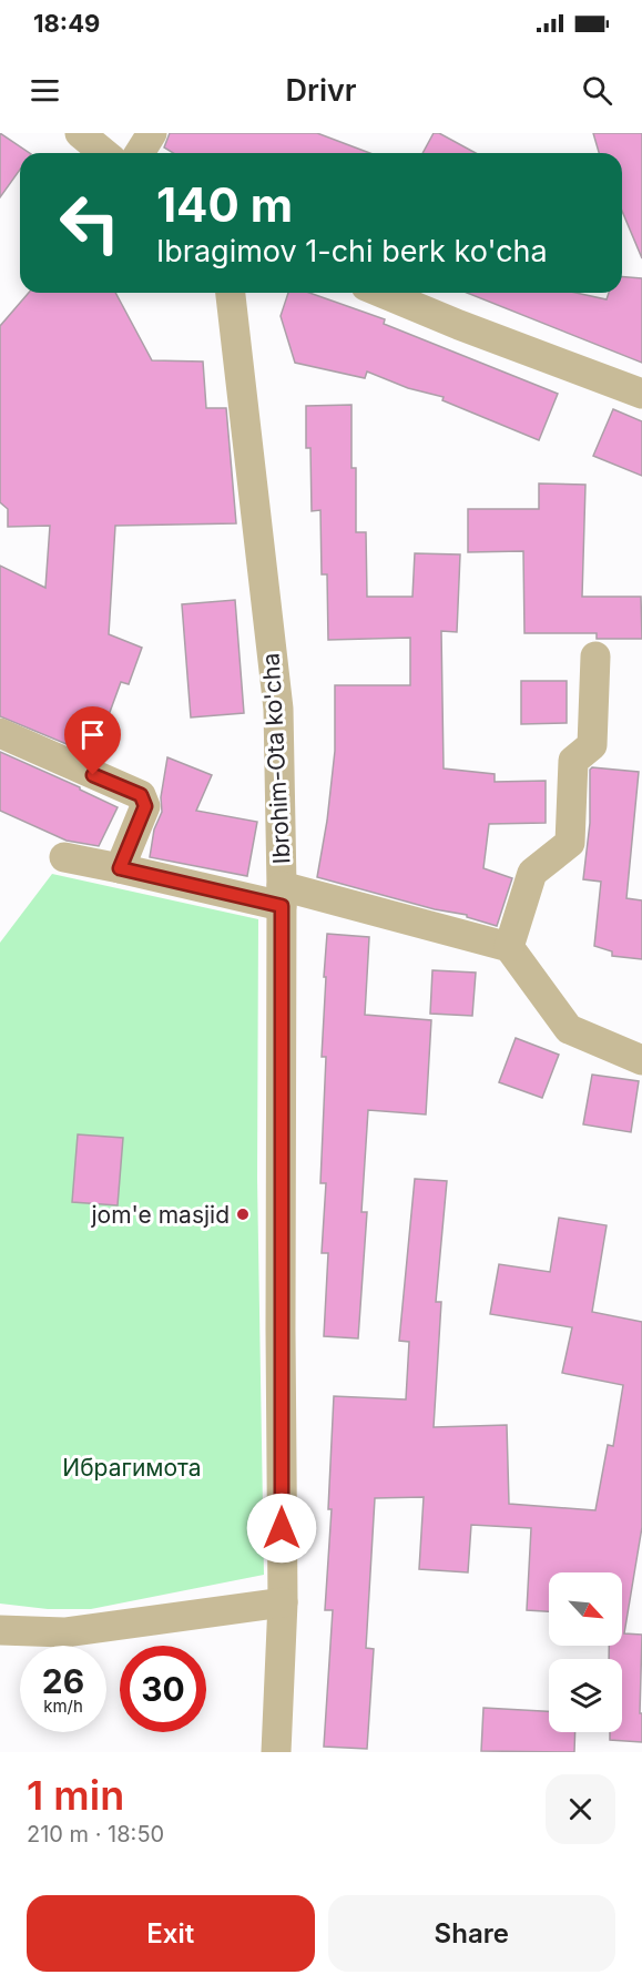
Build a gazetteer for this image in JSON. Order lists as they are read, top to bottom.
{
  "streets": {
    "street": ["Ibrohim-Ota ko'cha"]
  },
  "parks": ["Ибрагимота"],
  "places": ["jom'e masjid"],
  "north": "bottom right",
  "page": {
    "status": "18:49",
    "header": "Drivr",
    "turn": ["140 m", "Ibragimov 1-chi berk ko'cha"],
    "speed": "26 km/h",
    "limit": "30",
    "heading": ["1 min", "210 m · 18:50"],
    "buttons": ["Exit", "Share"]
  }
}
